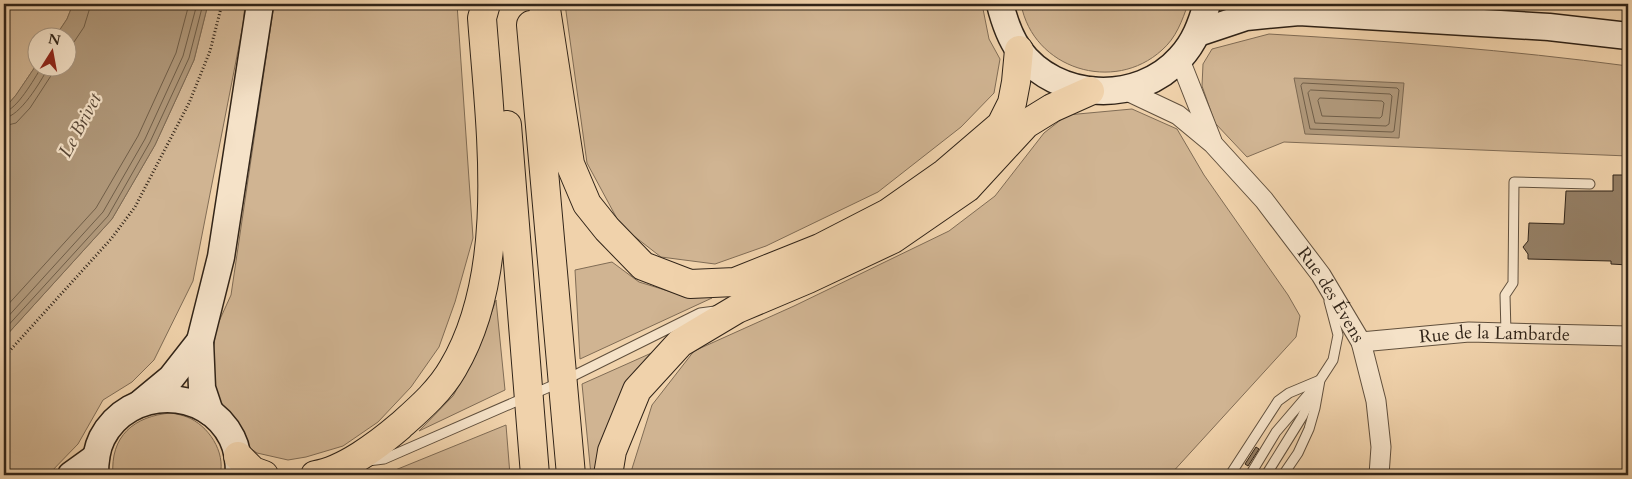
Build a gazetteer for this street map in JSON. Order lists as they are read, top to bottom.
{
  "streets": {
    "street": ["Rue des Évens", "Rue de la Lambarde"]
  },
  "crossings": [
    ["Rue des Évens", "Rue de la Lambarde"]
  ],
  "water": ["Le Brivet"],
  "north": "top"
}
